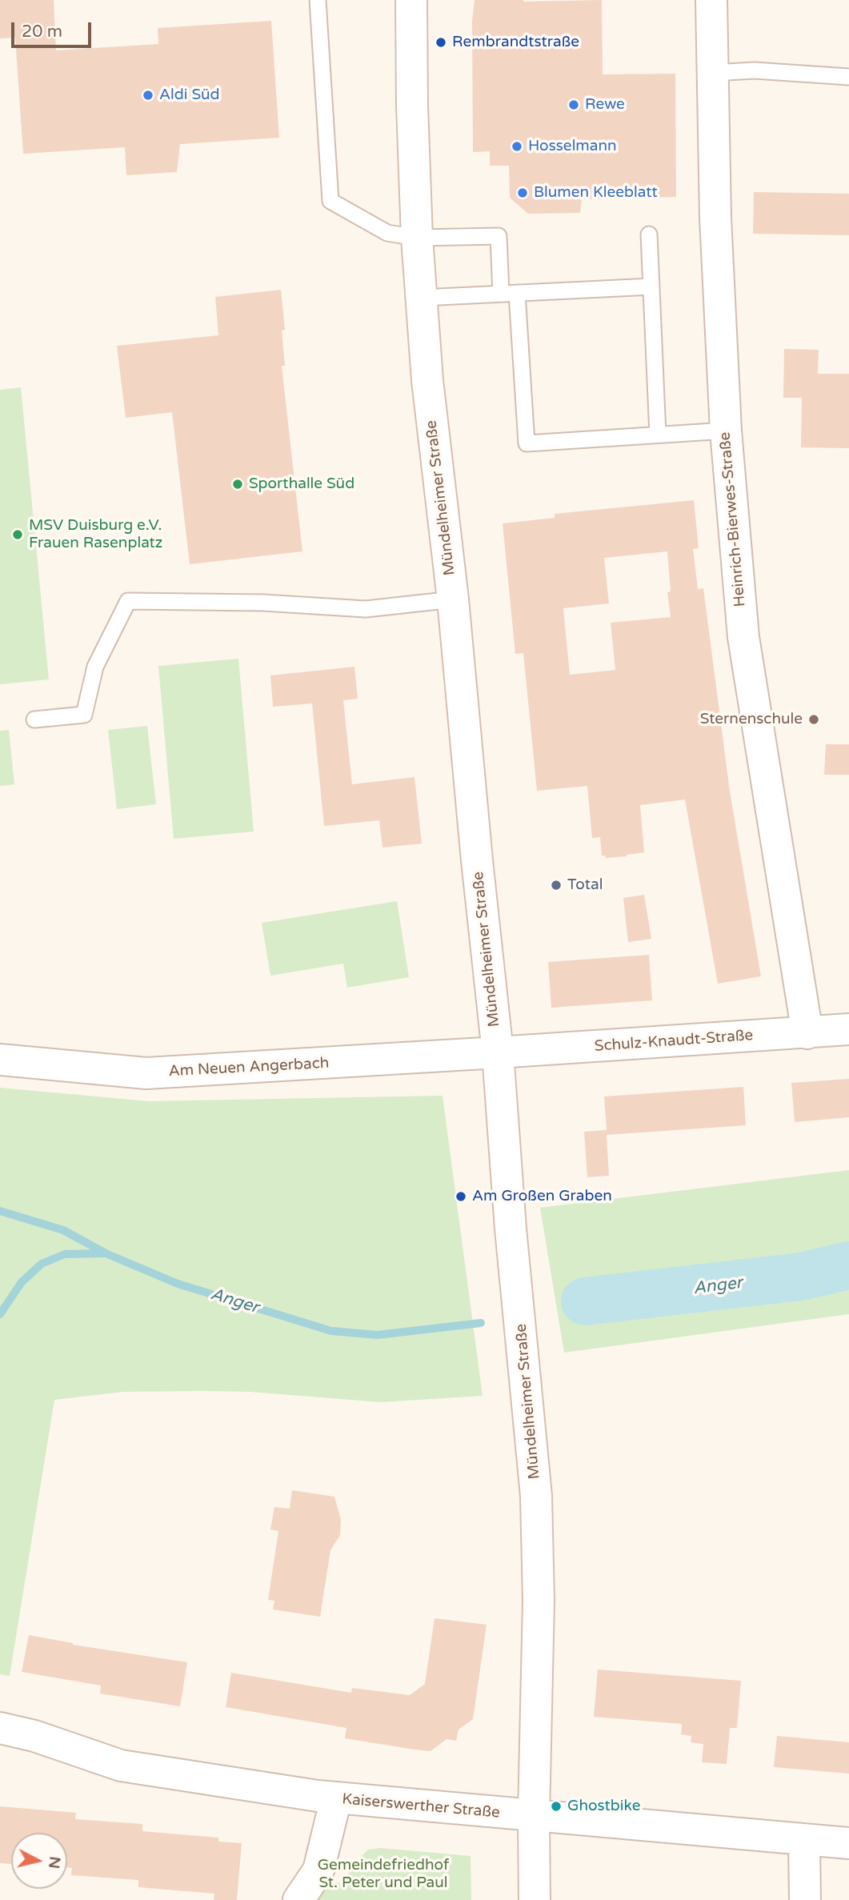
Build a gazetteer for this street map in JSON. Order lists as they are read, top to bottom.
{
  "streets": {
    "street": [
      "Mündelheimer Straße",
      "Heinrich-Bierwes-Straße",
      "Schulz-Knaudt-Straße",
      "Am Neuen Angerbach",
      "Kaiserswerther Straße"
    ]
  },
  "crossings": [
    ["Mündelheimer Straße", "Schulz-Knaudt-Straße"],
    ["Mündelheimer Straße", "Am Neuen Angerbach"],
    ["Mündelheimer Straße", "Kaiserswerther Straße"],
    ["Heinrich-Bierwes-Straße", "Schulz-Knaudt-Straße"],
    ["Schulz-Knaudt-Straße", "Am Neuen Angerbach"]
  ],
  "water": ["Anger"],
  "parks": ["Gemeindefriedhof St. Peter und Paul"],
  "places": [
    "Rembrandtstraße",
    "Aldi Süd",
    "Rewe",
    "Hosselmann",
    "Blumen Kleeblatt",
    "Sporthalle Süd",
    "MSV Duisburg e.V. Frauen Rasenplatz",
    "Sternenschule",
    "Total",
    "Am Großen Graben",
    "Ghostbike"
  ],
  "scale_bar": "20 m",
  "north": "right"
}
